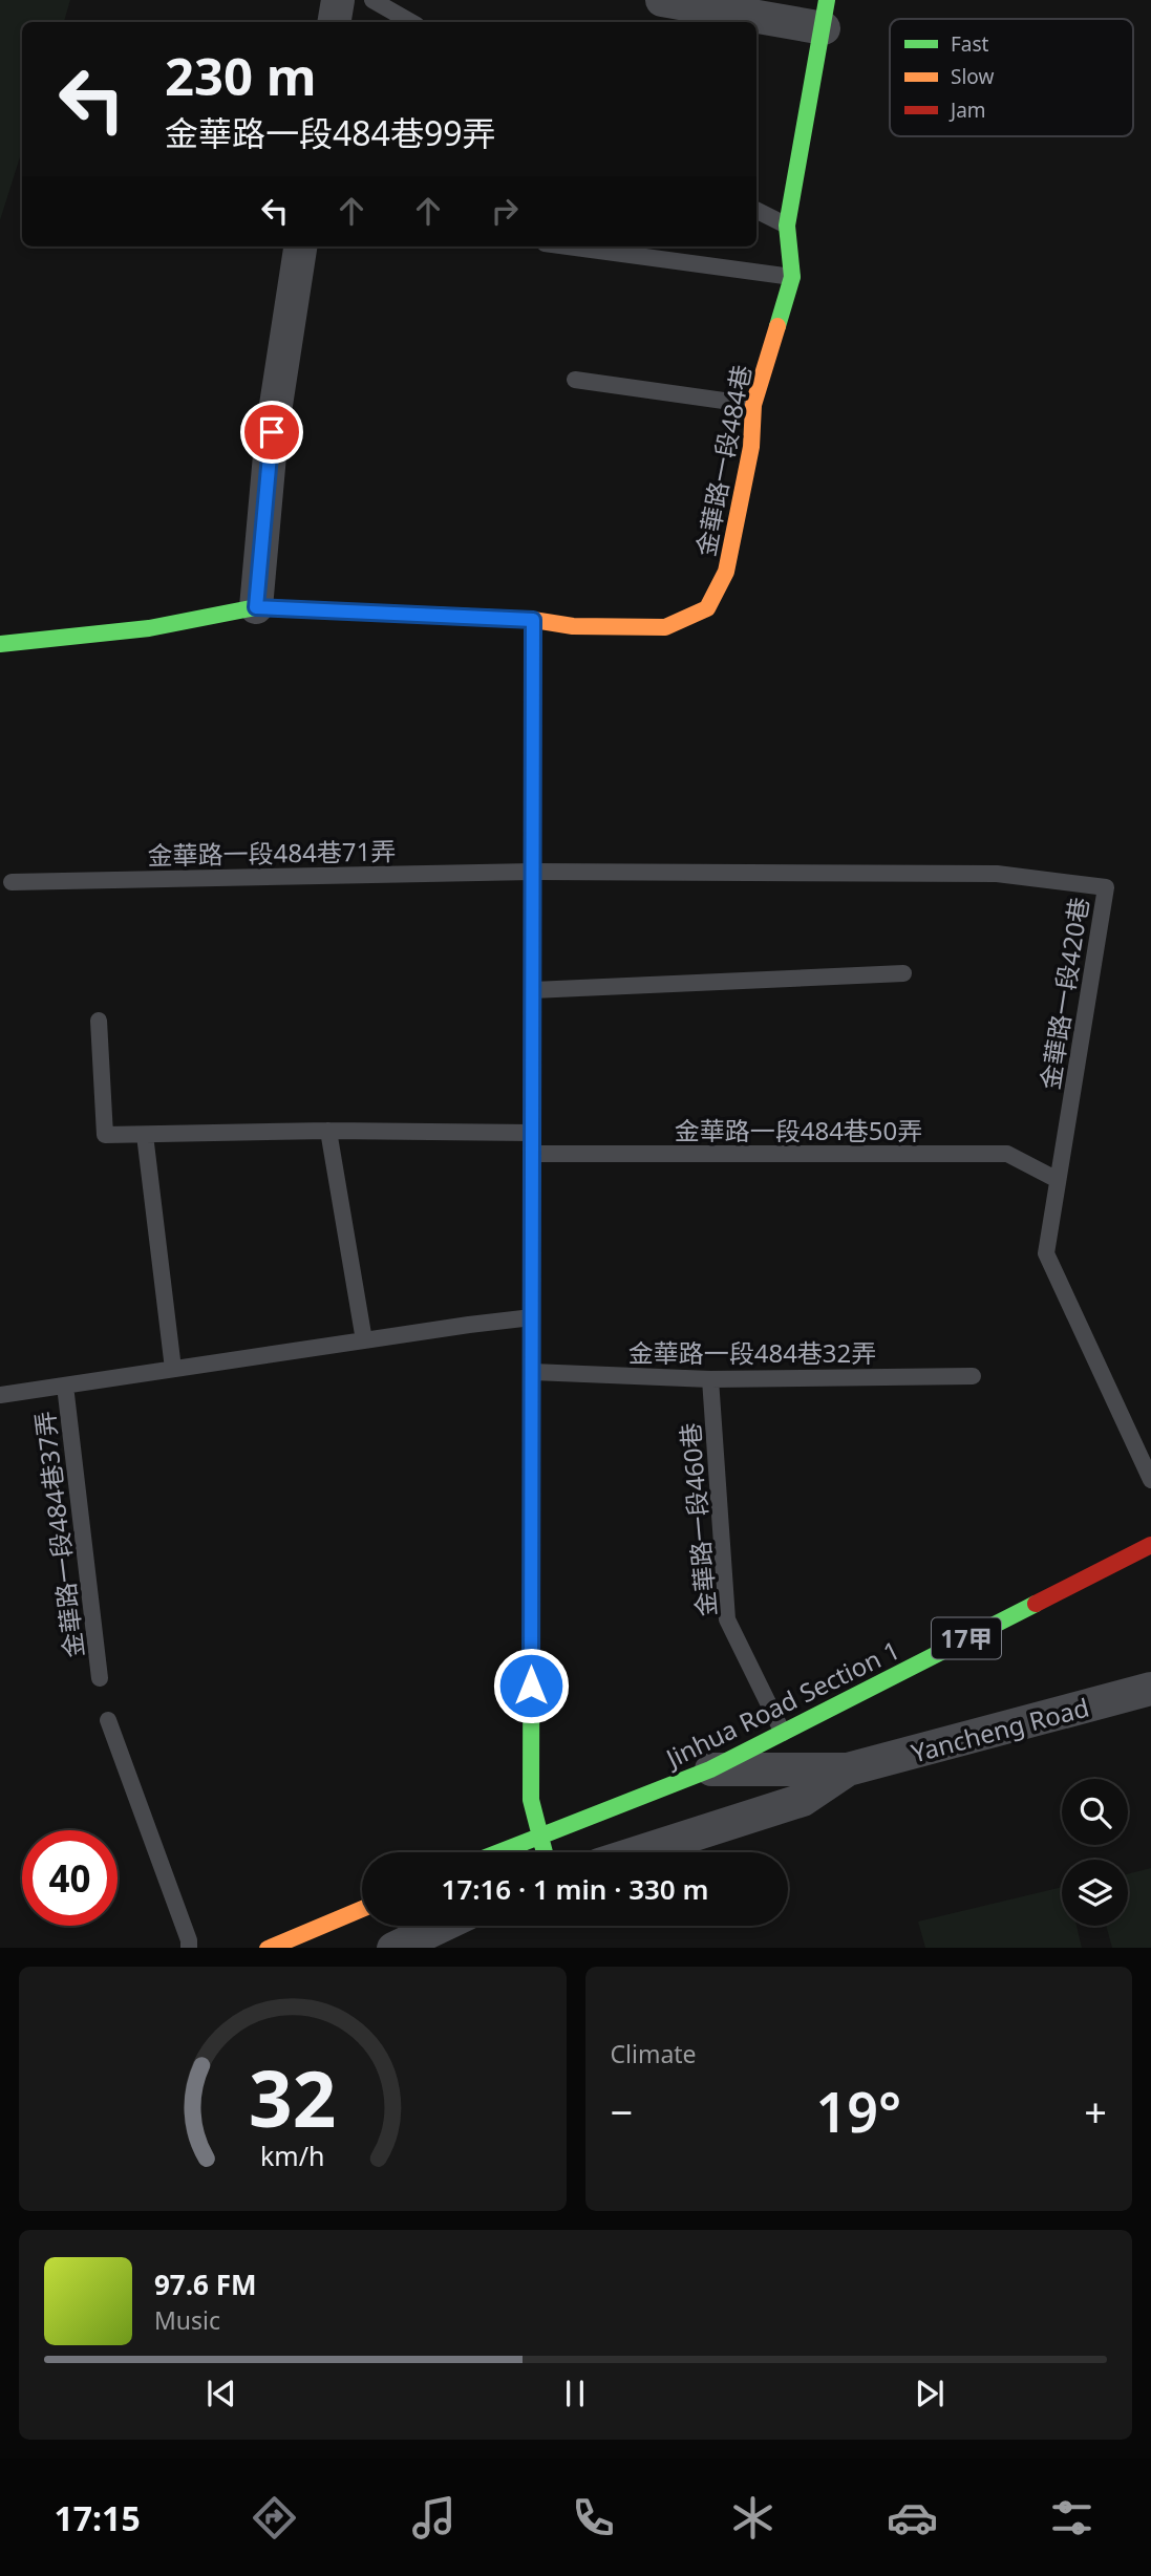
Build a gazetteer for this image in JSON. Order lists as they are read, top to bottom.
{
  "streets": {
    "street": [
      "金華路一段484巷",
      "17甲",
      "Jinhua Road Section 1",
      "Yancheng Road"
    ],
    "lane": [
      "金華路一段484巷71弄",
      "金華路一段420巷",
      "金華路一段484巷50弄",
      "金華路一段484巷32弄",
      "金華路一段460巷",
      "金華路一段484巷37弄"
    ]
  },
  "crossings": [
    ["金華路一段484巷71弄", "金華路一段420巷"],
    ["金華路一段420巷", "金華路一段484巷50弄"],
    ["金華路一段484巷32弄", "金華路一段460巷"],
    ["金華路一段460巷", "Jinhua Road Section 1"],
    ["Jinhua Road Section 1", "Yancheng Road"]
  ],
  "legend": ["Fast", "Slow", "Jam"],
  "page": {
    "turn": ["230 m", "金華路一段484巷99弄"],
    "limit": "40",
    "trip": "17:16 · 1 min · 330 m",
    "tile": "Climate",
    "heat": ["−", "19°", "+"],
    "song": ["97.6 FM", "Music"],
    "tabs": "17:15",
    "gauge": ["32", "km/h"]
  }
}
